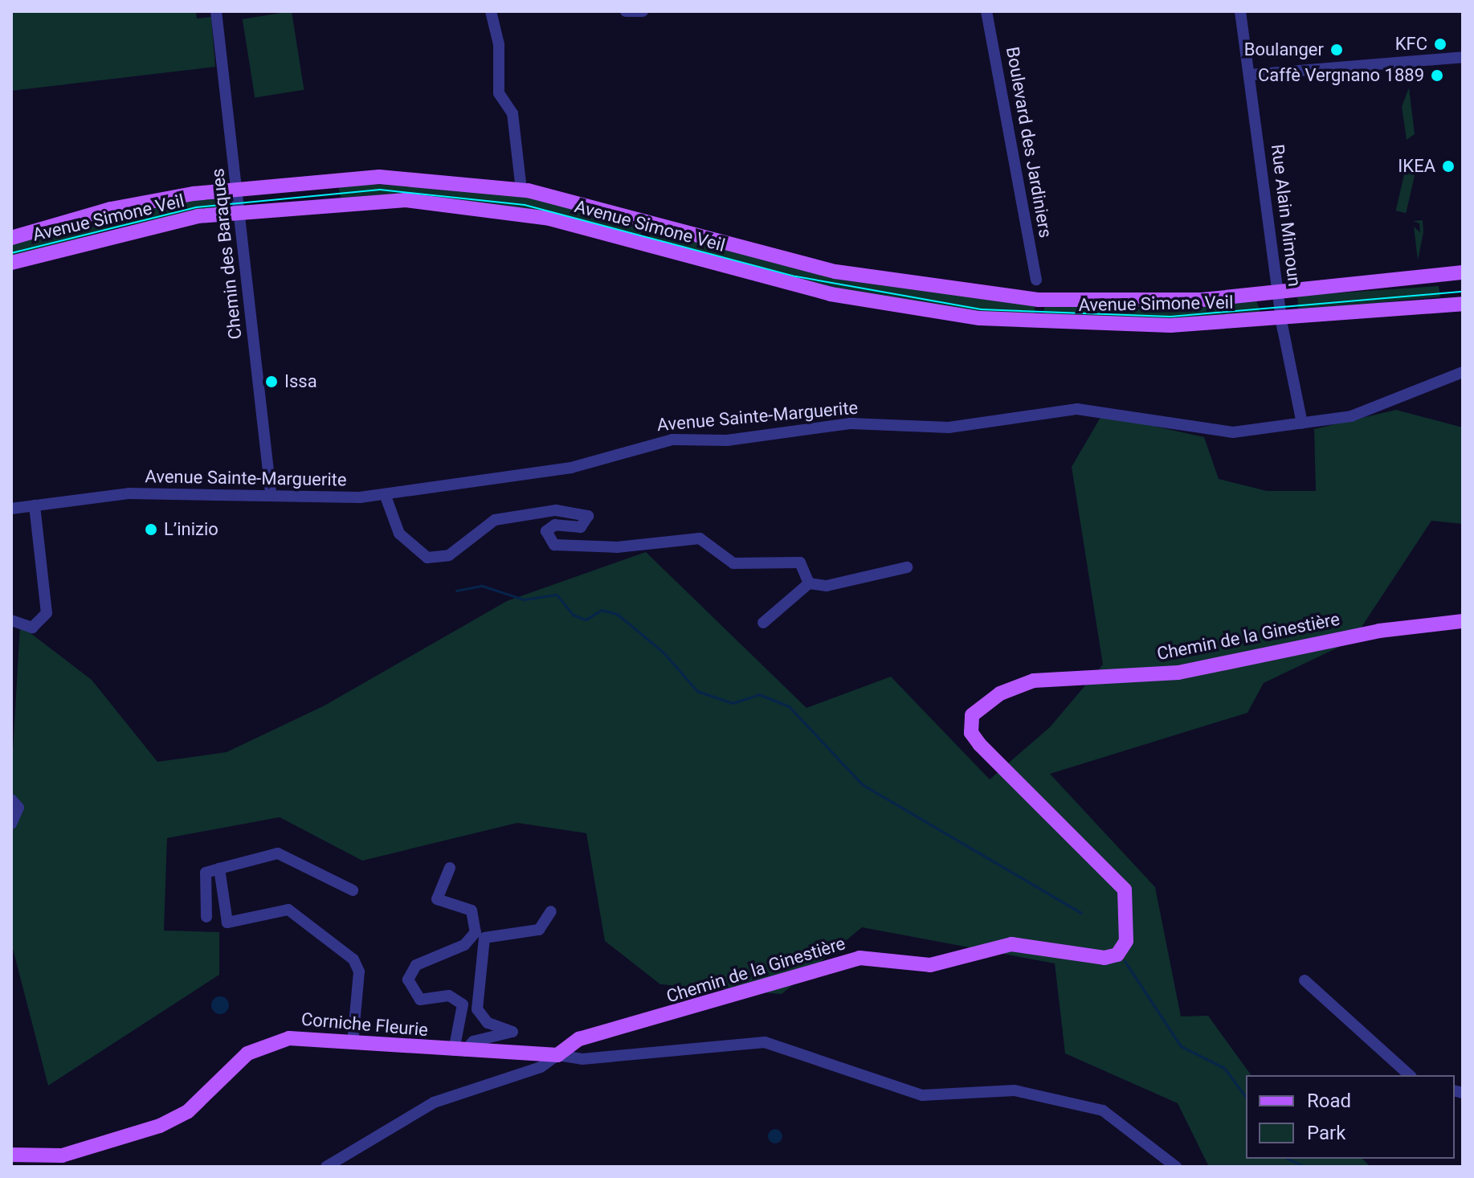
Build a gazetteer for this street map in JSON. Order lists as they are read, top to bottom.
{
  "streets": {
    "main road": ["Avenue Simone Veil", "Chemin de la Ginestière", "Corniche Fleurie"],
    "street": [
      "Boulevard des Jardiniers",
      "Rue Alain Mimoun",
      "Chemin des Baraques",
      "Avenue Sainte-Marguerite"
    ]
  },
  "crossings": [
    ["Rue Alain Mimoun", "Avenue Simone Veil"],
    ["Rue Alain Mimoun", "Avenue Sainte-Marguerite"],
    ["Avenue Simone Veil", "Chemin des Baraques"],
    ["Chemin des Baraques", "Avenue Sainte-Marguerite"],
    ["Chemin de la Ginestière", "Corniche Fleurie"]
  ],
  "places": [
    "KFC",
    "Boulanger",
    "Caffè Vergnano 1889",
    "IKEA",
    "Issa",
    "L’inizio"
  ],
  "legend": ["Road", "Park"]
}
